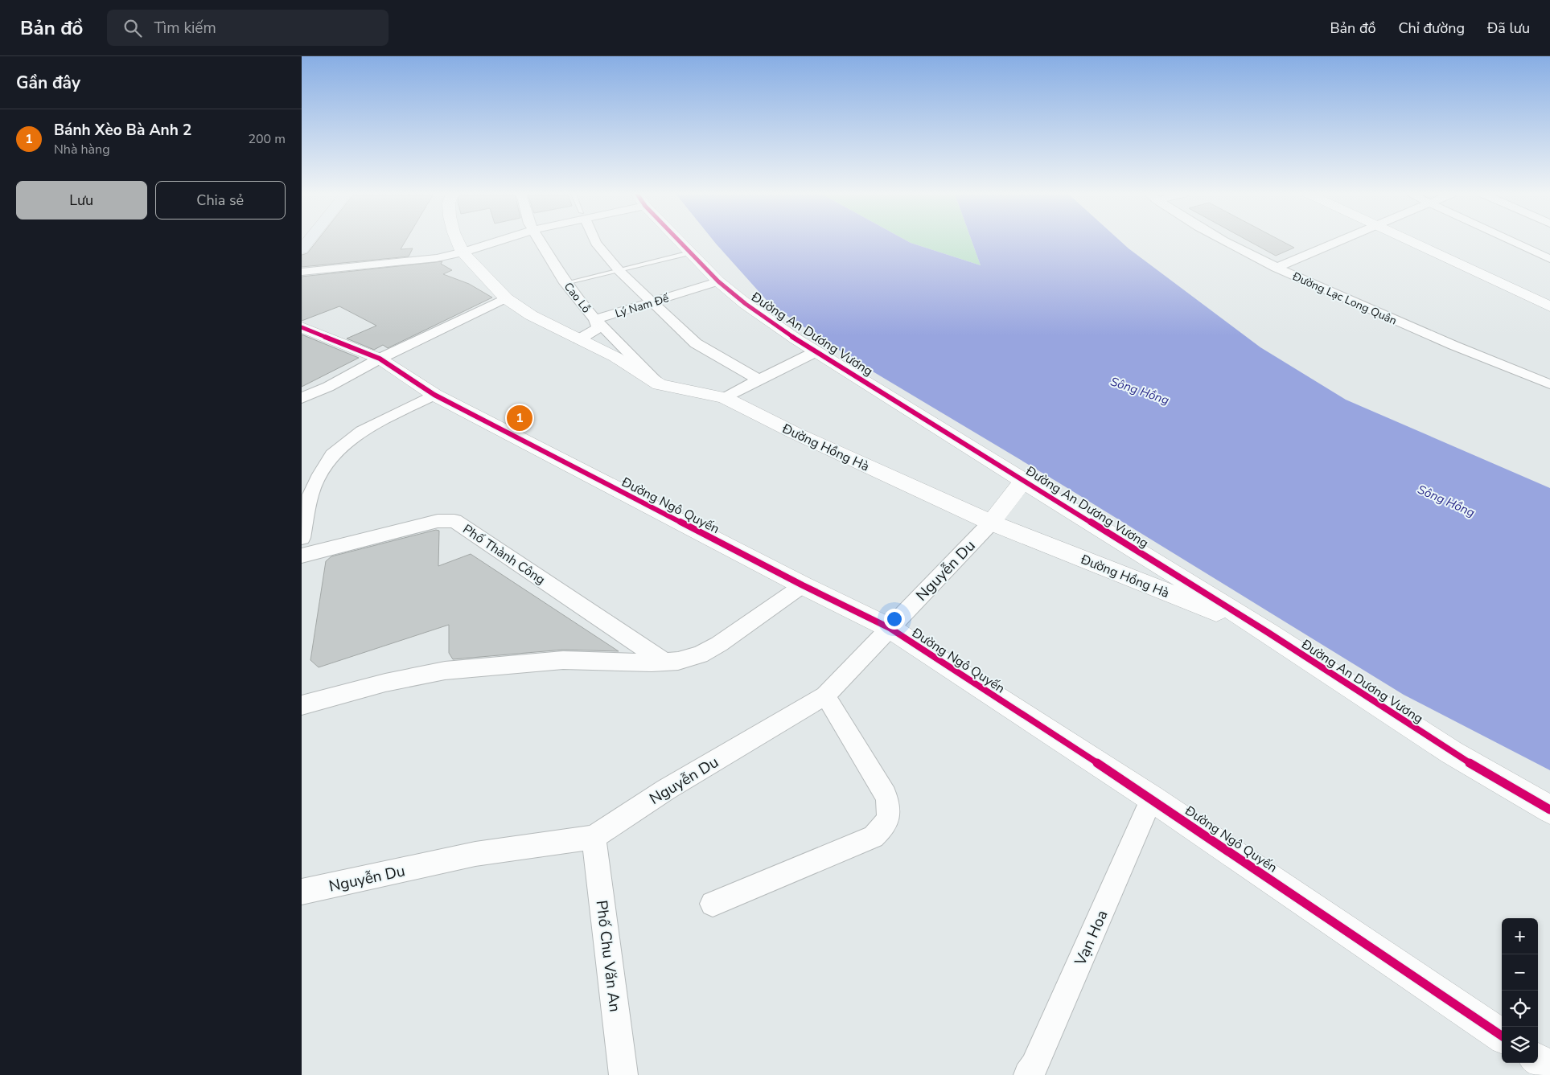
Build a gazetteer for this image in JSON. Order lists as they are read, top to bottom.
{
  "streets": {
    "street": [
      "Cao Lỗ",
      "Đường Lạc Long Quân",
      "Lý Nam Đế",
      "Đường An Dương Vương",
      "Đường Hồng Hà",
      "Đường Ngô Quyến",
      "Phố Thành Công",
      "Nguyễn Du",
      "Vạn Hoa",
      "Phố Chu Văn An"
    ]
  },
  "crossings": [
    ["Cao Lỗ", "Lý Nam Đế"],
    ["Cao Lỗ", "Đường Hồng Hà"],
    ["Lý Nam Đế", "Đường An Dương Vương"],
    ["Đường An Dương Vương", "Đường Hồng Hà"],
    ["Đường Hồng Hà", "Nguyễn Du"],
    ["Đường Ngô Quyến", "Nguyễn Du"],
    ["Đường Ngô Quyến", "Vạn Hoa"],
    ["Nguyễn Du", "Phố Chu Văn An"]
  ],
  "water": ["Sông Hồng"],
  "page": {
    "header": "Bản đồ",
    "search": "Tìm kiếm",
    "nav": ["Bản đồ", "Chỉ đường", "Đã lưu"],
    "heading": "Gần đây",
    "list": [
      {
        "mark": "1",
        "name": "Bánh Xèo Bà Anh 2",
        "note": "Nhà hàng",
        "value": "200 m"
      }
    ],
    "buttons": ["Lưu", "Chia sẻ"],
    "pins": "1",
    "map_buttons": ["+", "−"]
  }
}
